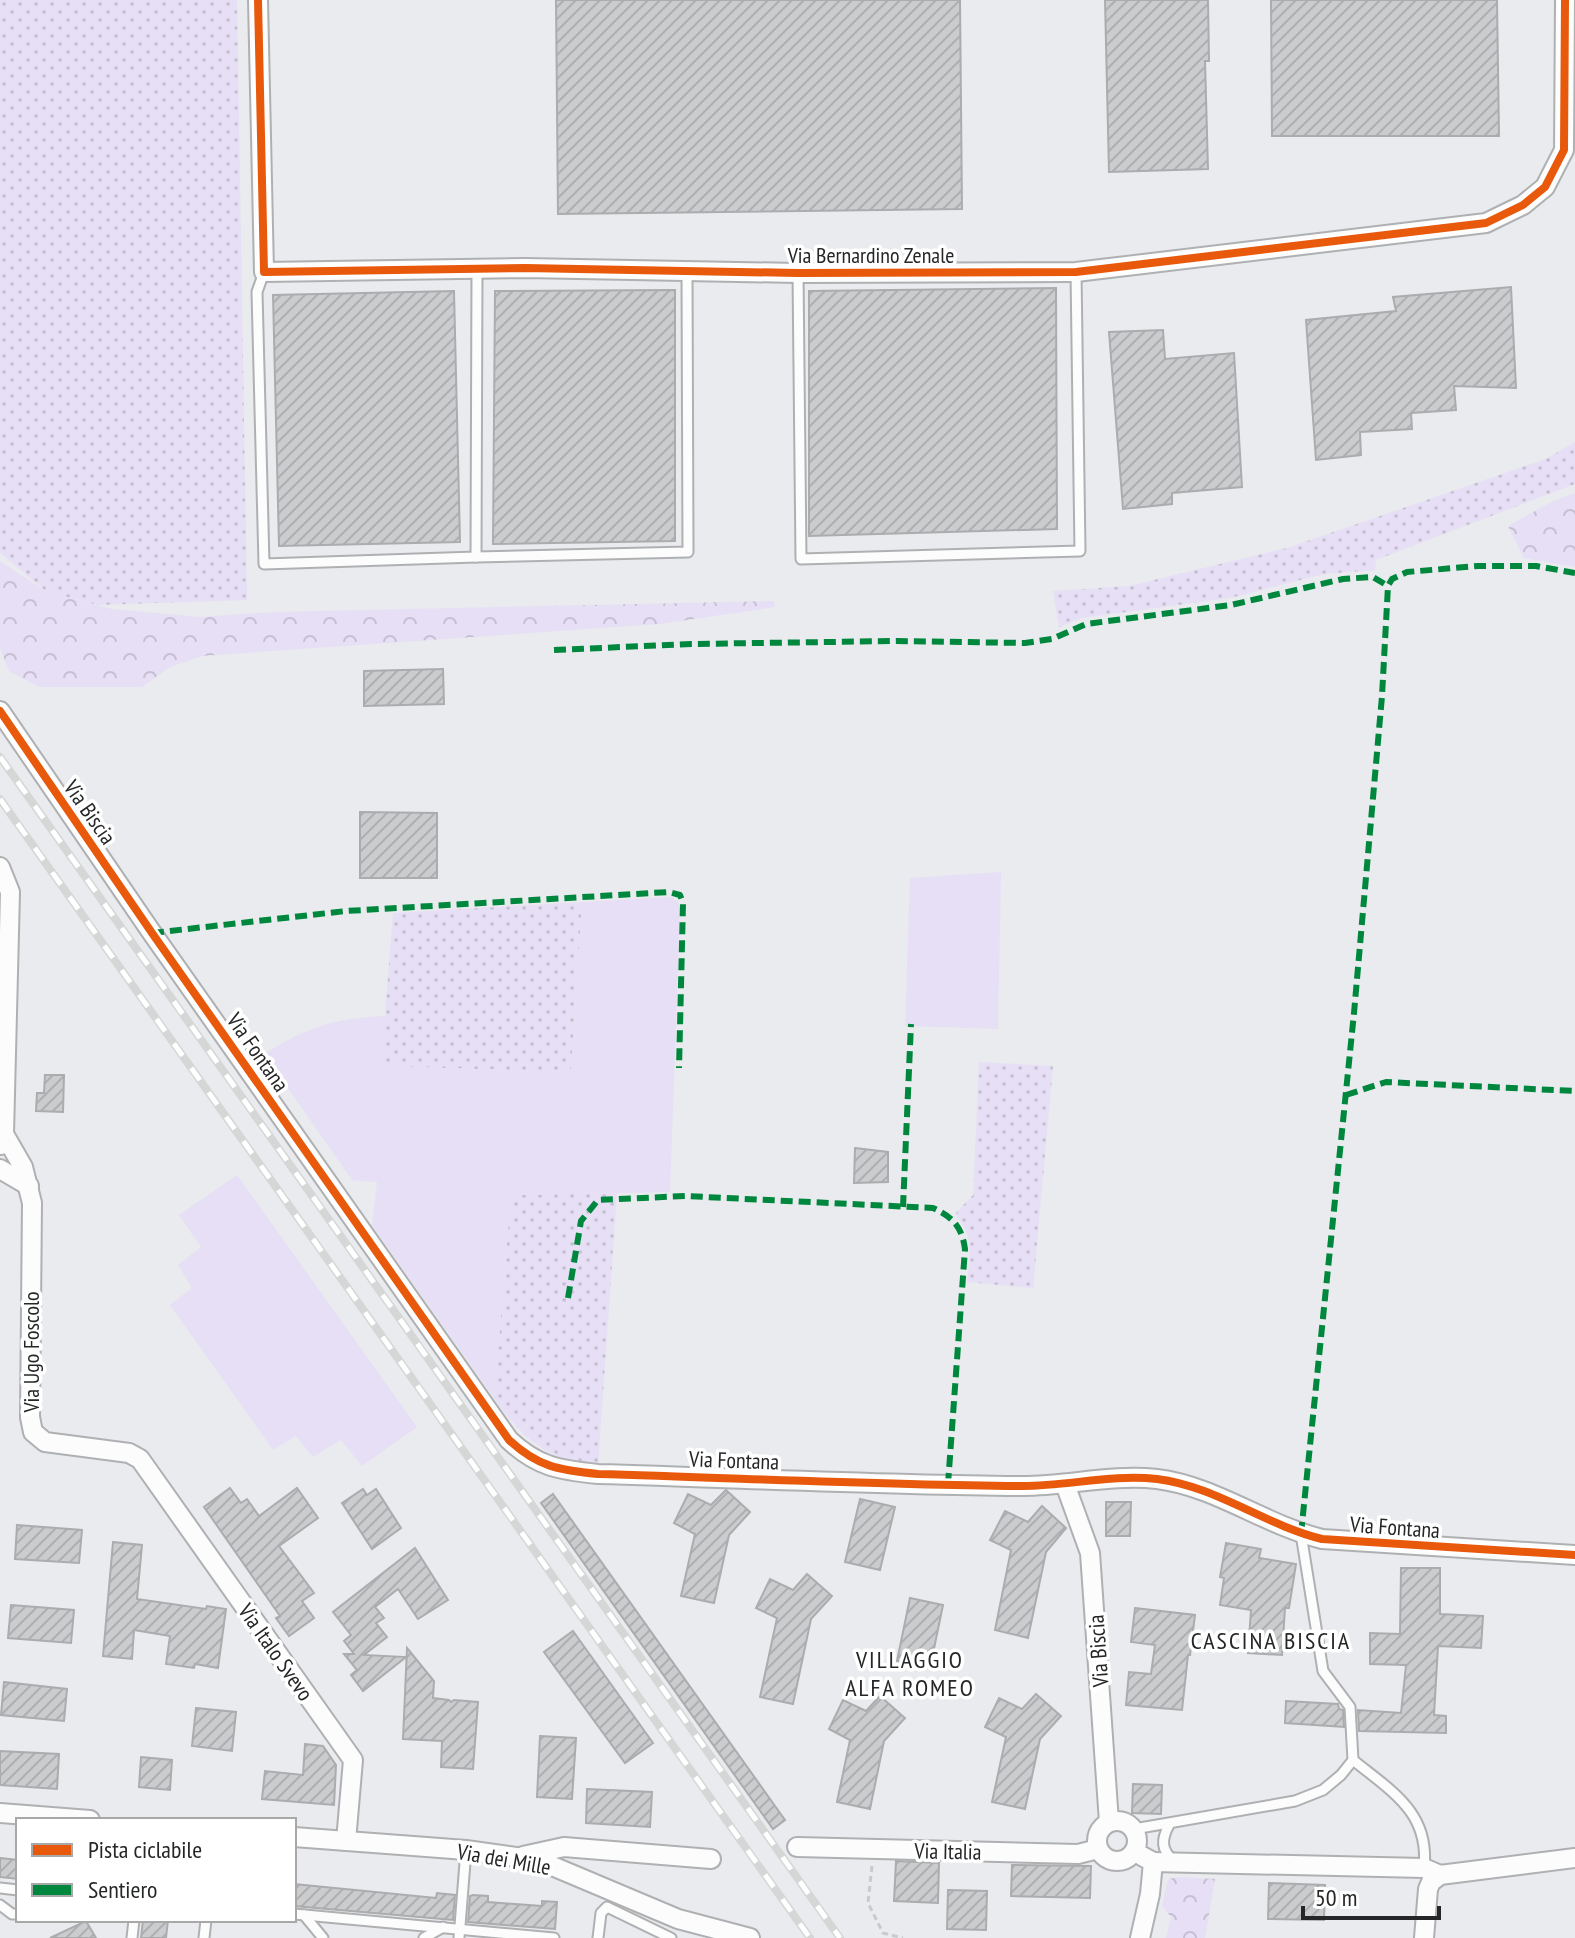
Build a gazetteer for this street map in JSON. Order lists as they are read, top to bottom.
{
  "streets": {
    "street": [
      "Via Bernardino Zenale",
      "Via Biscia",
      "Via Fontana",
      "Via Ugo Foscolo",
      "Via Italo Svevo",
      "Via Italia",
      "Via dei Mille"
    ]
  },
  "crossings": [
    ["Via Biscia", "Via Fontana"],
    ["Via Biscia", "Via Italia"],
    ["Via Ugo Foscolo", "Via Italo Svevo"],
    ["Via Italo Svevo", "Via dei Mille"]
  ],
  "districts": ["CASCINA BISCIA", "VILLAGGIO ALFA ROMEO"],
  "legend": ["Pista ciclabile", "Sentiero"],
  "scale_bar": "50 m"
}
